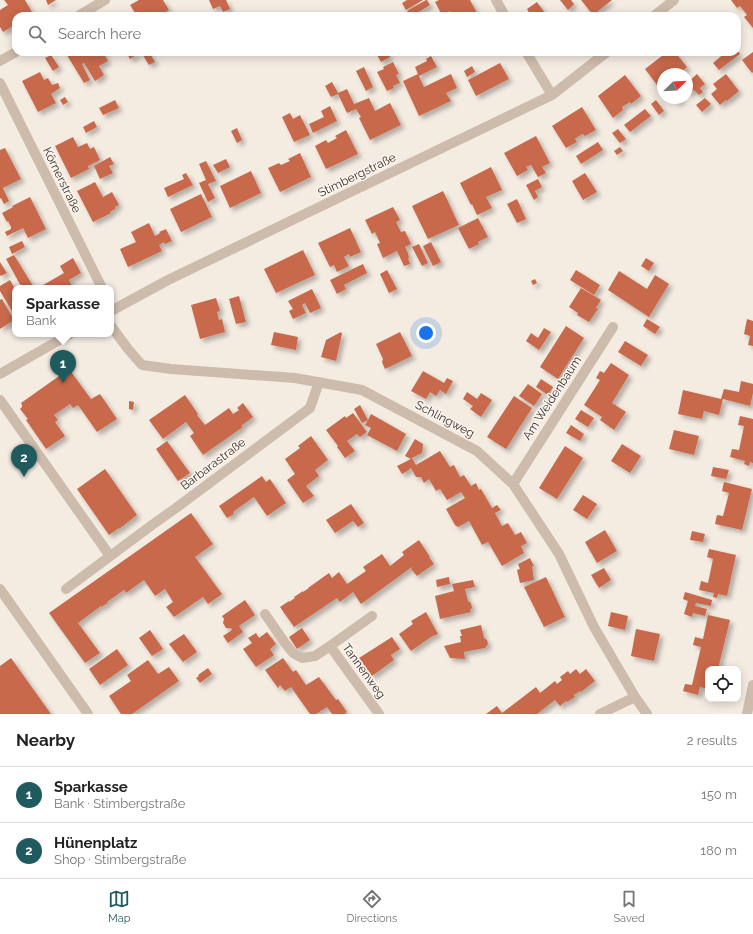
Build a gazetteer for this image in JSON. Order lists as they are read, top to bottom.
{
  "streets": {
    "street": [
      "Stimbergstraße",
      "Körnerstraße",
      "Am Weidenbaum",
      "Schlingweg",
      "Barbarastraße",
      "Tannenweg"
    ]
  },
  "crossings": [
    ["Am Weidenbaum", "Schlingweg"],
    ["Schlingweg", "Barbarastraße"]
  ],
  "north": "top right",
  "page": {
    "search": "Search here",
    "popup": ["Sparkasse", "Bank"],
    "pins": ["1", "2"],
    "heading": ["Nearby", "2 results"],
    "list": [
      {
        "mark": "1",
        "name": "Sparkasse",
        "note": "Bank · Stimbergstraße",
        "value": "150 m"
      },
      {
        "mark": "2",
        "name": "Hünenplatz",
        "note": "Shop · Stimbergstraße",
        "value": "180 m"
      }
    ],
    "nav": ["Map", "Directions", "Saved"]
  }
}
